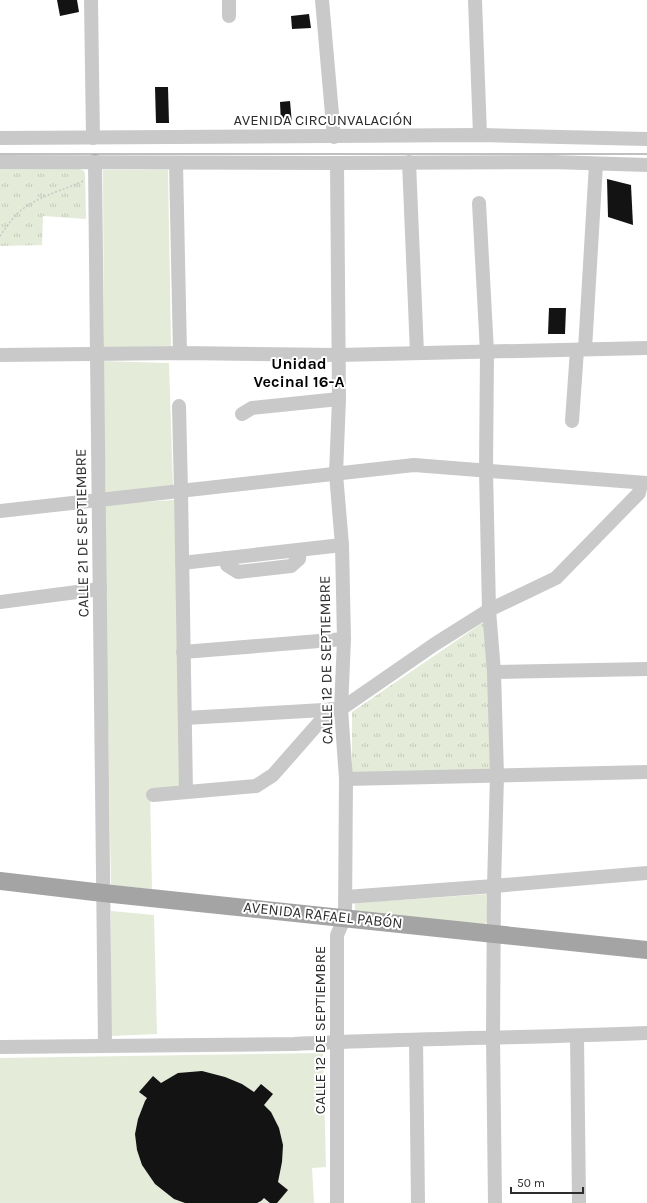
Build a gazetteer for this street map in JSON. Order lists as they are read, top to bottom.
{
  "streets": {
    "main road": ["AVENIDA RAFAEL PABÓN"],
    "street": ["AVENIDA CIRCUNVALACIÓN", "CALLE 21 DE SEPTIEMBRE", "CALLE 12 DE SEPTIEMBRE"]
  },
  "crossings": [
    ["CALLE 21 DE SEPTIEMBRE", "AVENIDA RAFAEL PABÓN"],
    ["CALLE 12 DE SEPTIEMBRE", "AVENIDA RAFAEL PABÓN"]
  ],
  "districts": ["Unidad Vecinal 16-A"],
  "scale_bar": "50 m"
}
